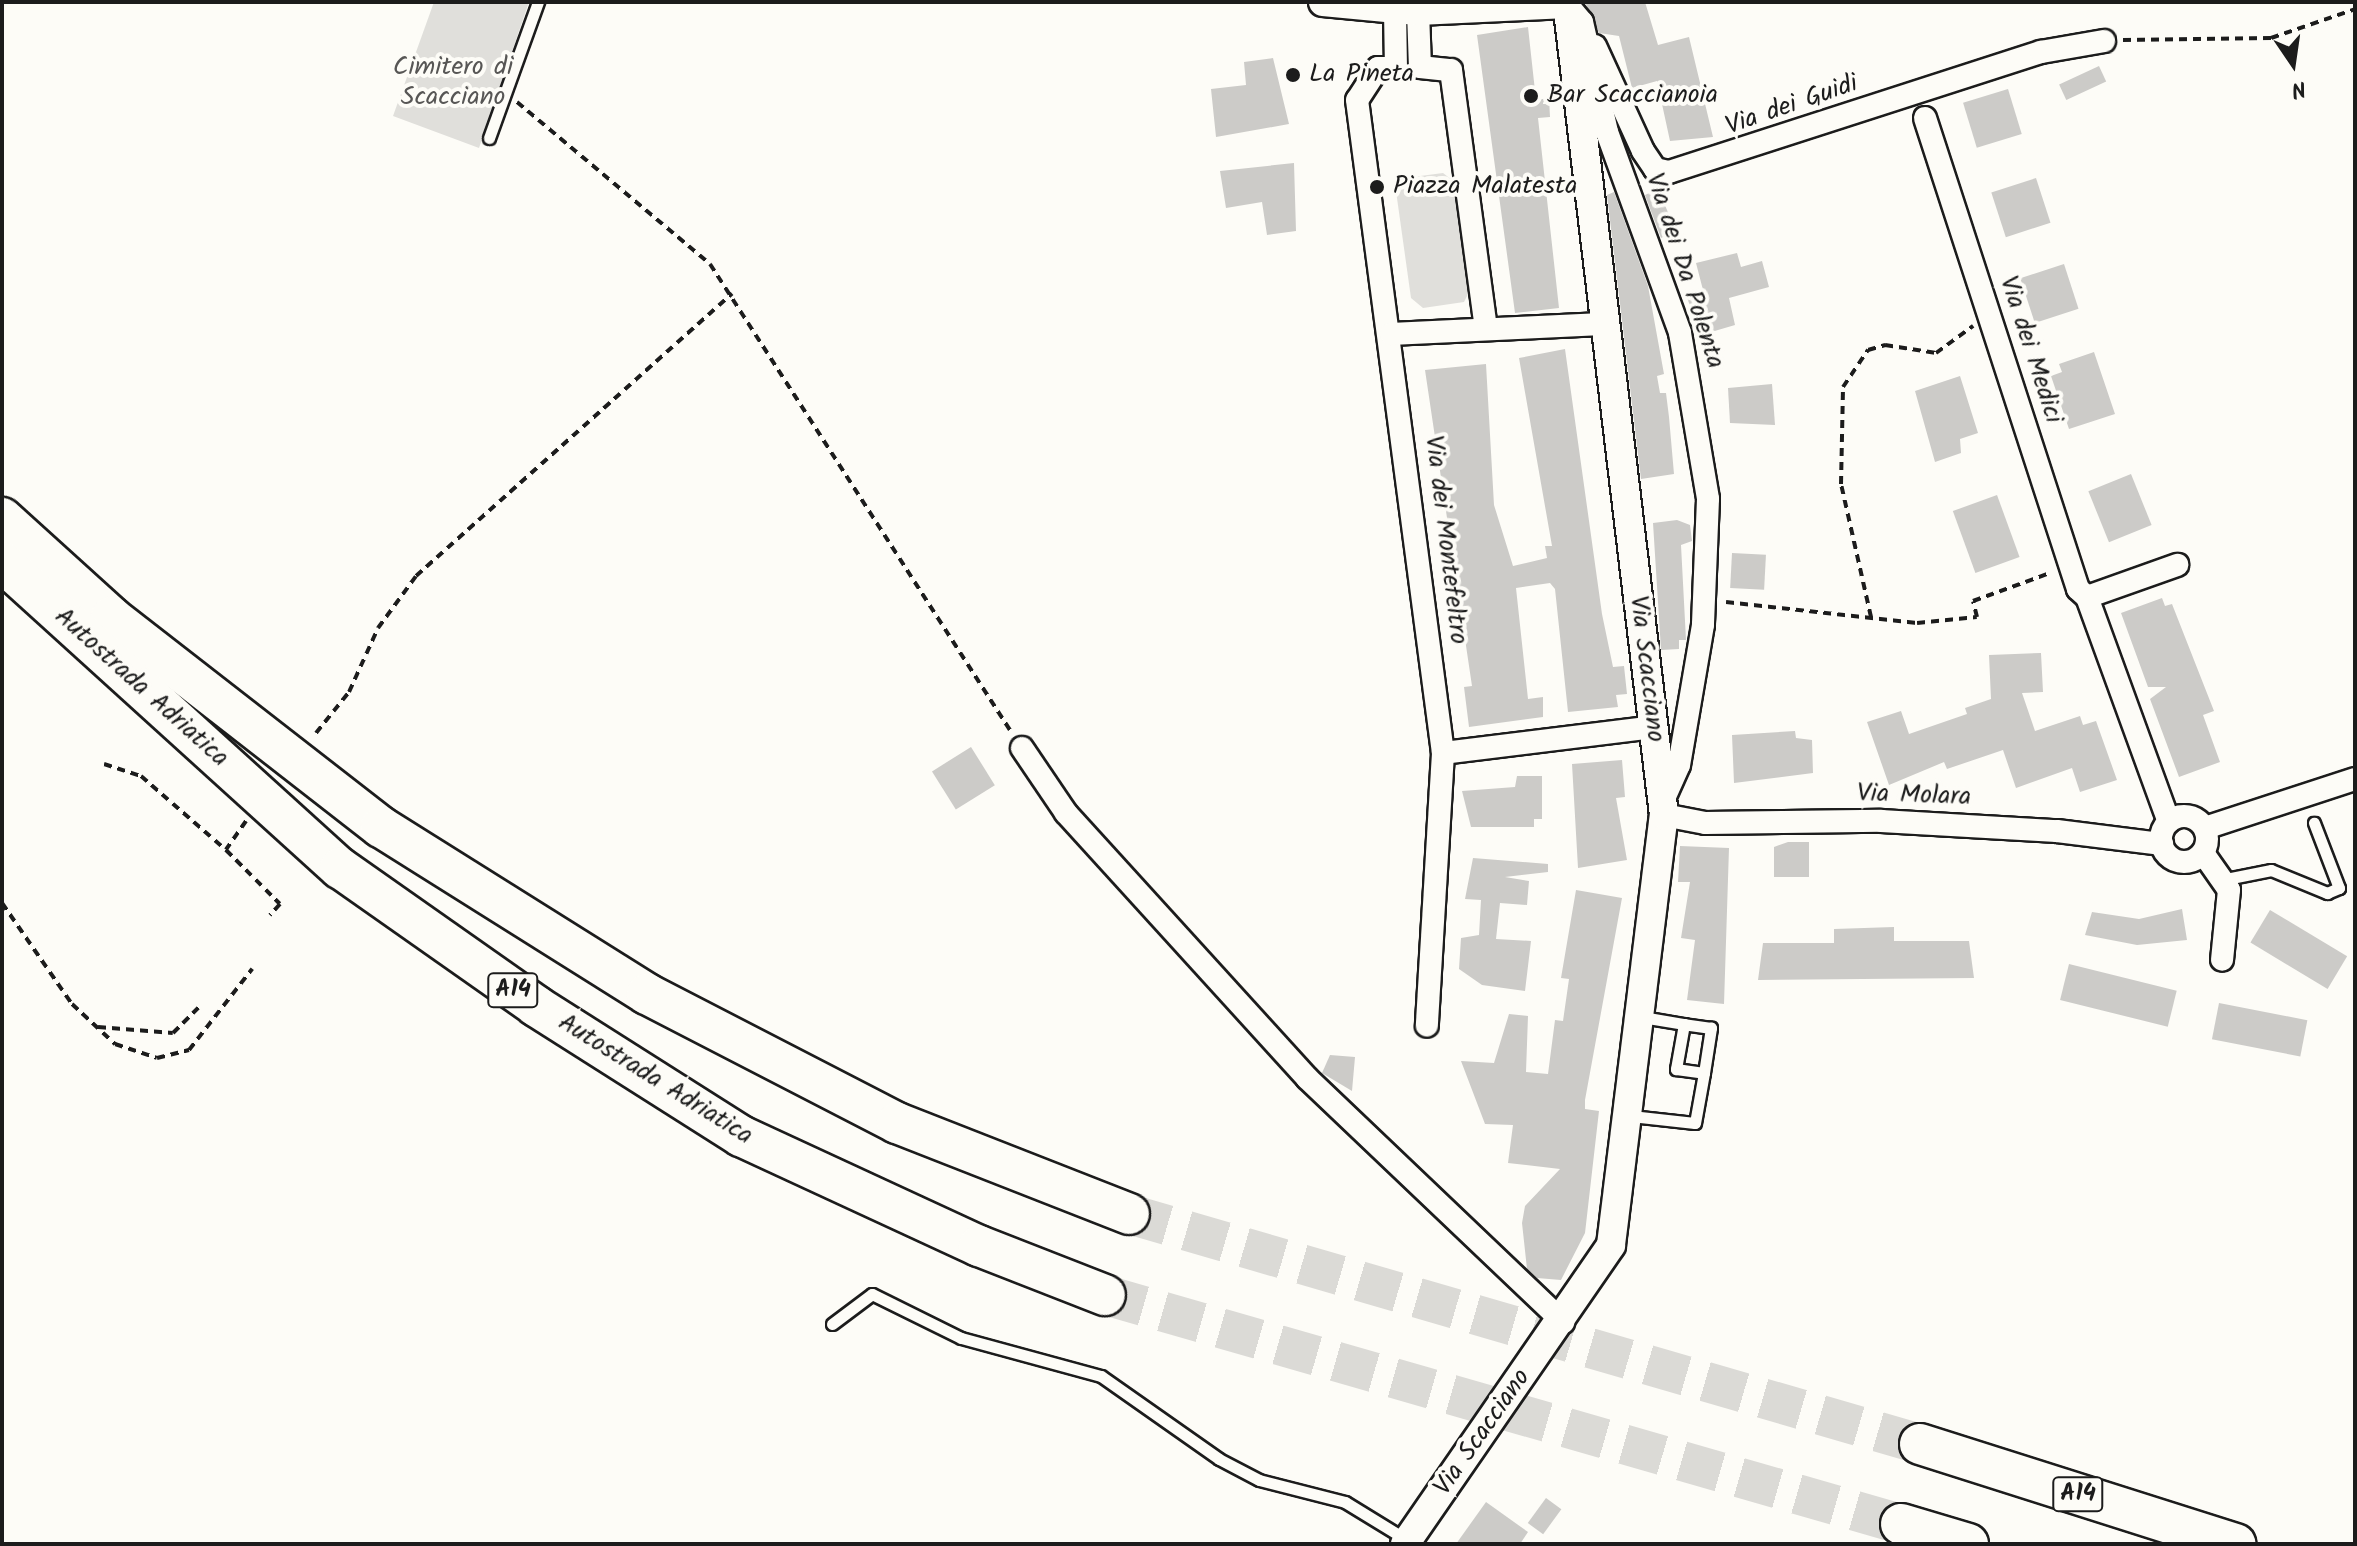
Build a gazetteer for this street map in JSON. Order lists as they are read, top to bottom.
{
  "streets": {
    "highway": ["Autostrada Adriatica", "A14"],
    "street": [
      "Via dei Guidi",
      "Via dei Da Polenta",
      "Via dei Medici",
      "Via dei Montefeltro",
      "Via Scacciano",
      "Via Molara"
    ]
  },
  "crossings": [
    ["Via dei Guidi", "Via dei Da Polenta"],
    ["Via dei Guidi", "Via Scacciano"],
    ["Via dei Da Polenta", "Via Scacciano"],
    ["Via dei Da Polenta", "Via Molara"],
    ["Via dei Medici", "Via Molara"],
    ["Via Scacciano", "Via Molara"]
  ],
  "parks": ["Cimitero di Scacciano"],
  "places": ["La Pineta", "Bar Scaccianoia", "Piazza Malatesta"],
  "north": "bottom"
}
